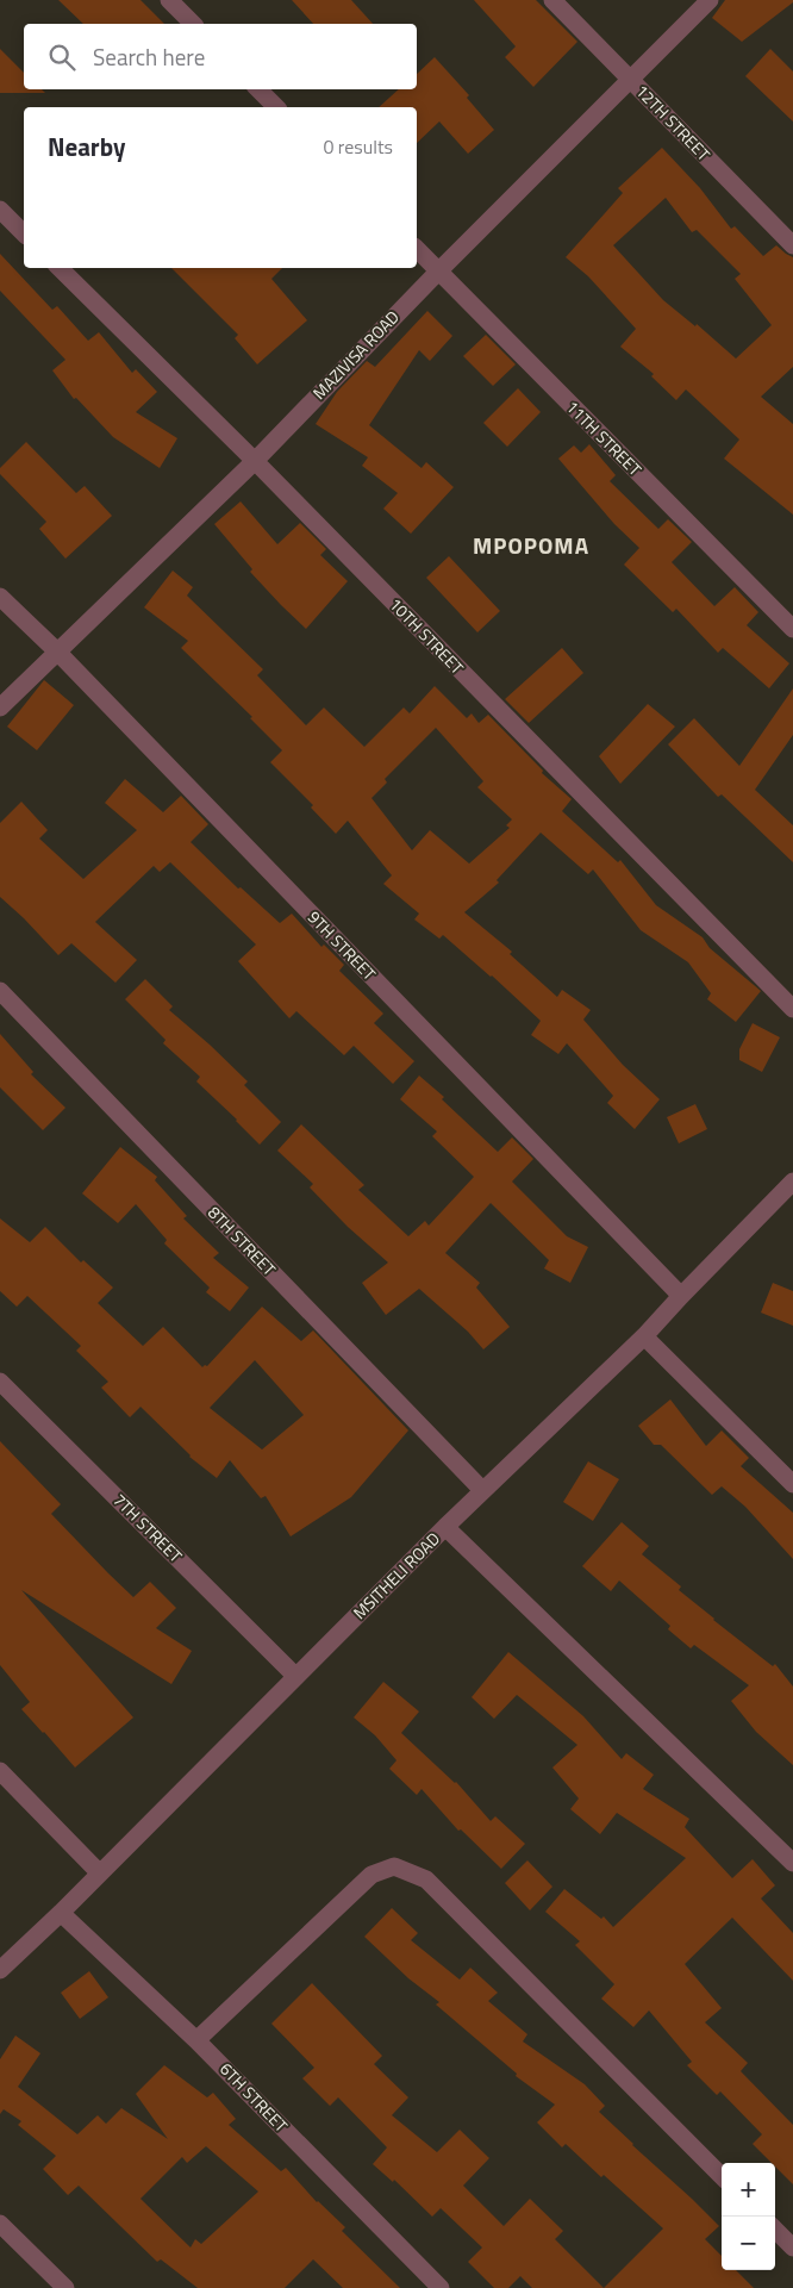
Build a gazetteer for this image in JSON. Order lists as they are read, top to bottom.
{
  "streets": {
    "street": [
      "12TH STREET",
      "MAZIVISA ROAD",
      "11TH STREET",
      "10TH STREET",
      "9TH STREET",
      "8TH STREET",
      "7TH STREET",
      "MSITHELI ROAD",
      "6TH STREET"
    ]
  },
  "crossings": [
    ["12TH STREET", "MAZIVISA ROAD"],
    ["MAZIVISA ROAD", "11TH STREET"],
    ["MAZIVISA ROAD", "10TH STREET"],
    ["MAZIVISA ROAD", "9TH STREET"],
    ["9TH STREET", "MSITHELI ROAD"],
    ["8TH STREET", "MSITHELI ROAD"],
    ["7TH STREET", "MSITHELI ROAD"],
    ["MSITHELI ROAD", "6TH STREET"]
  ],
  "districts": ["MPOPOMA"],
  "page": {
    "search": "Search here",
    "heading": ["Nearby", "0 results"],
    "map_buttons": ["+", "−"]
  }
}
